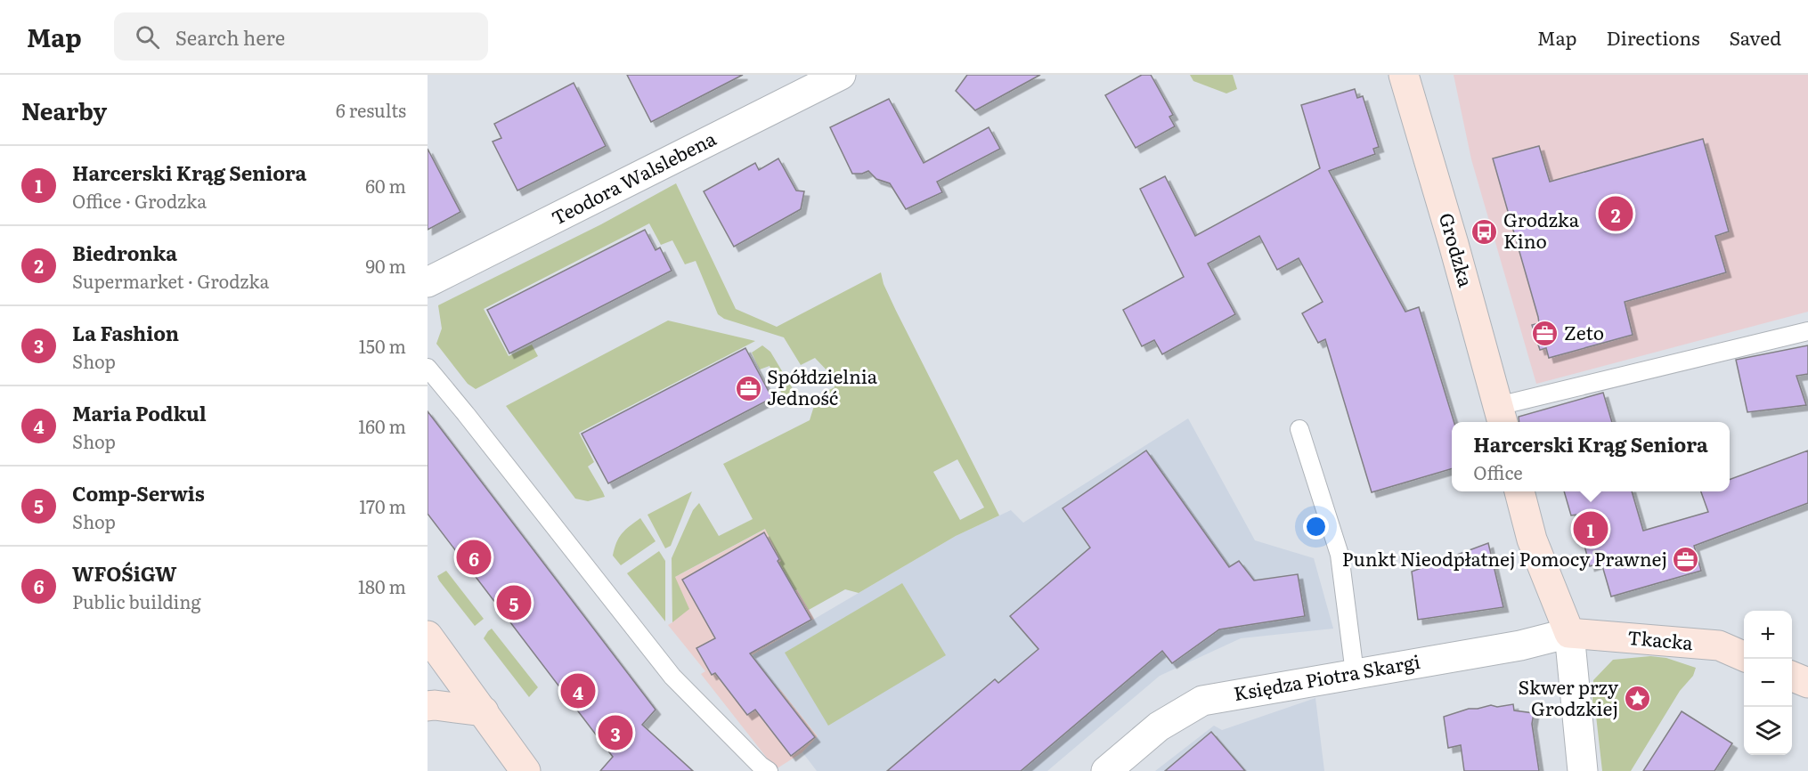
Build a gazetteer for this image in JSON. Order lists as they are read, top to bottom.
{
  "streets": {
    "main road": ["Grodzka", "Tkacka"],
    "street": ["Teodora Walslebena", "Księdza Piotra Skargi"]
  },
  "crossings": [
    ["Tkacka", "Księdza Piotra Skargi"]
  ],
  "places": {
    "bus stop": ["Grodzka Kino"],
    "office": ["Zeto", "Spółdzielnia Jedność", "Punkt Nieodpłatnej Pomocy Prawnej"],
    "place": ["Skwer przy Grodzkiej"]
  },
  "page": {
    "header": "Map",
    "search": "Search here",
    "nav": ["Map", "Directions", "Saved"],
    "heading": ["Nearby", "6 results"],
    "list": [
      {
        "mark": "1",
        "name": "Harcerski Krąg Seniora",
        "note": "Office · Grodzka",
        "value": "60 m"
      },
      {
        "mark": "2",
        "name": "Biedronka",
        "note": "Supermarket · Grodzka",
        "value": "90 m"
      },
      {
        "mark": "3",
        "name": "La Fashion",
        "note": "Shop",
        "value": "150 m"
      },
      {
        "mark": "4",
        "name": "Maria Podkul",
        "note": "Shop",
        "value": "160 m"
      },
      {
        "mark": "5",
        "name": "Comp-Serwis",
        "note": "Shop",
        "value": "170 m"
      },
      {
        "mark": "6",
        "name": "WFOŚiGW",
        "note": "Public building",
        "value": "180 m"
      }
    ],
    "pins": [
      "2",
      "1",
      "6",
      "5",
      "4",
      "3"
    ],
    "popup": ["Harcerski Krąg Seniora", "Office"],
    "map_buttons": ["+", "−"]
  }
}
